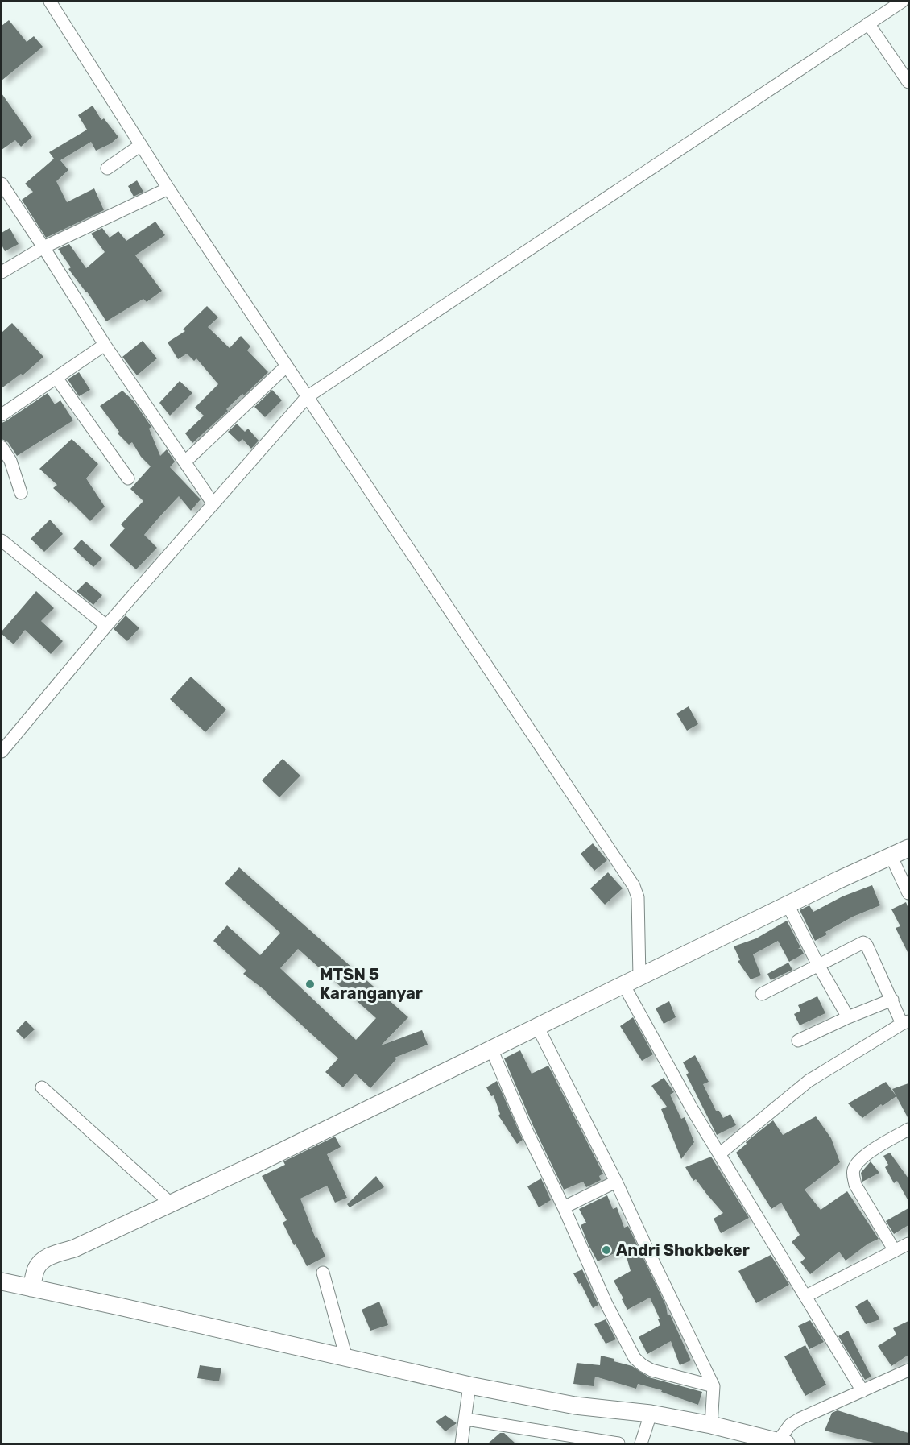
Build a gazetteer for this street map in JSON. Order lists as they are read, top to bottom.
{
  "places": ["MTSN 5 Karanganyar", "Andri Shokbeker"]
}
